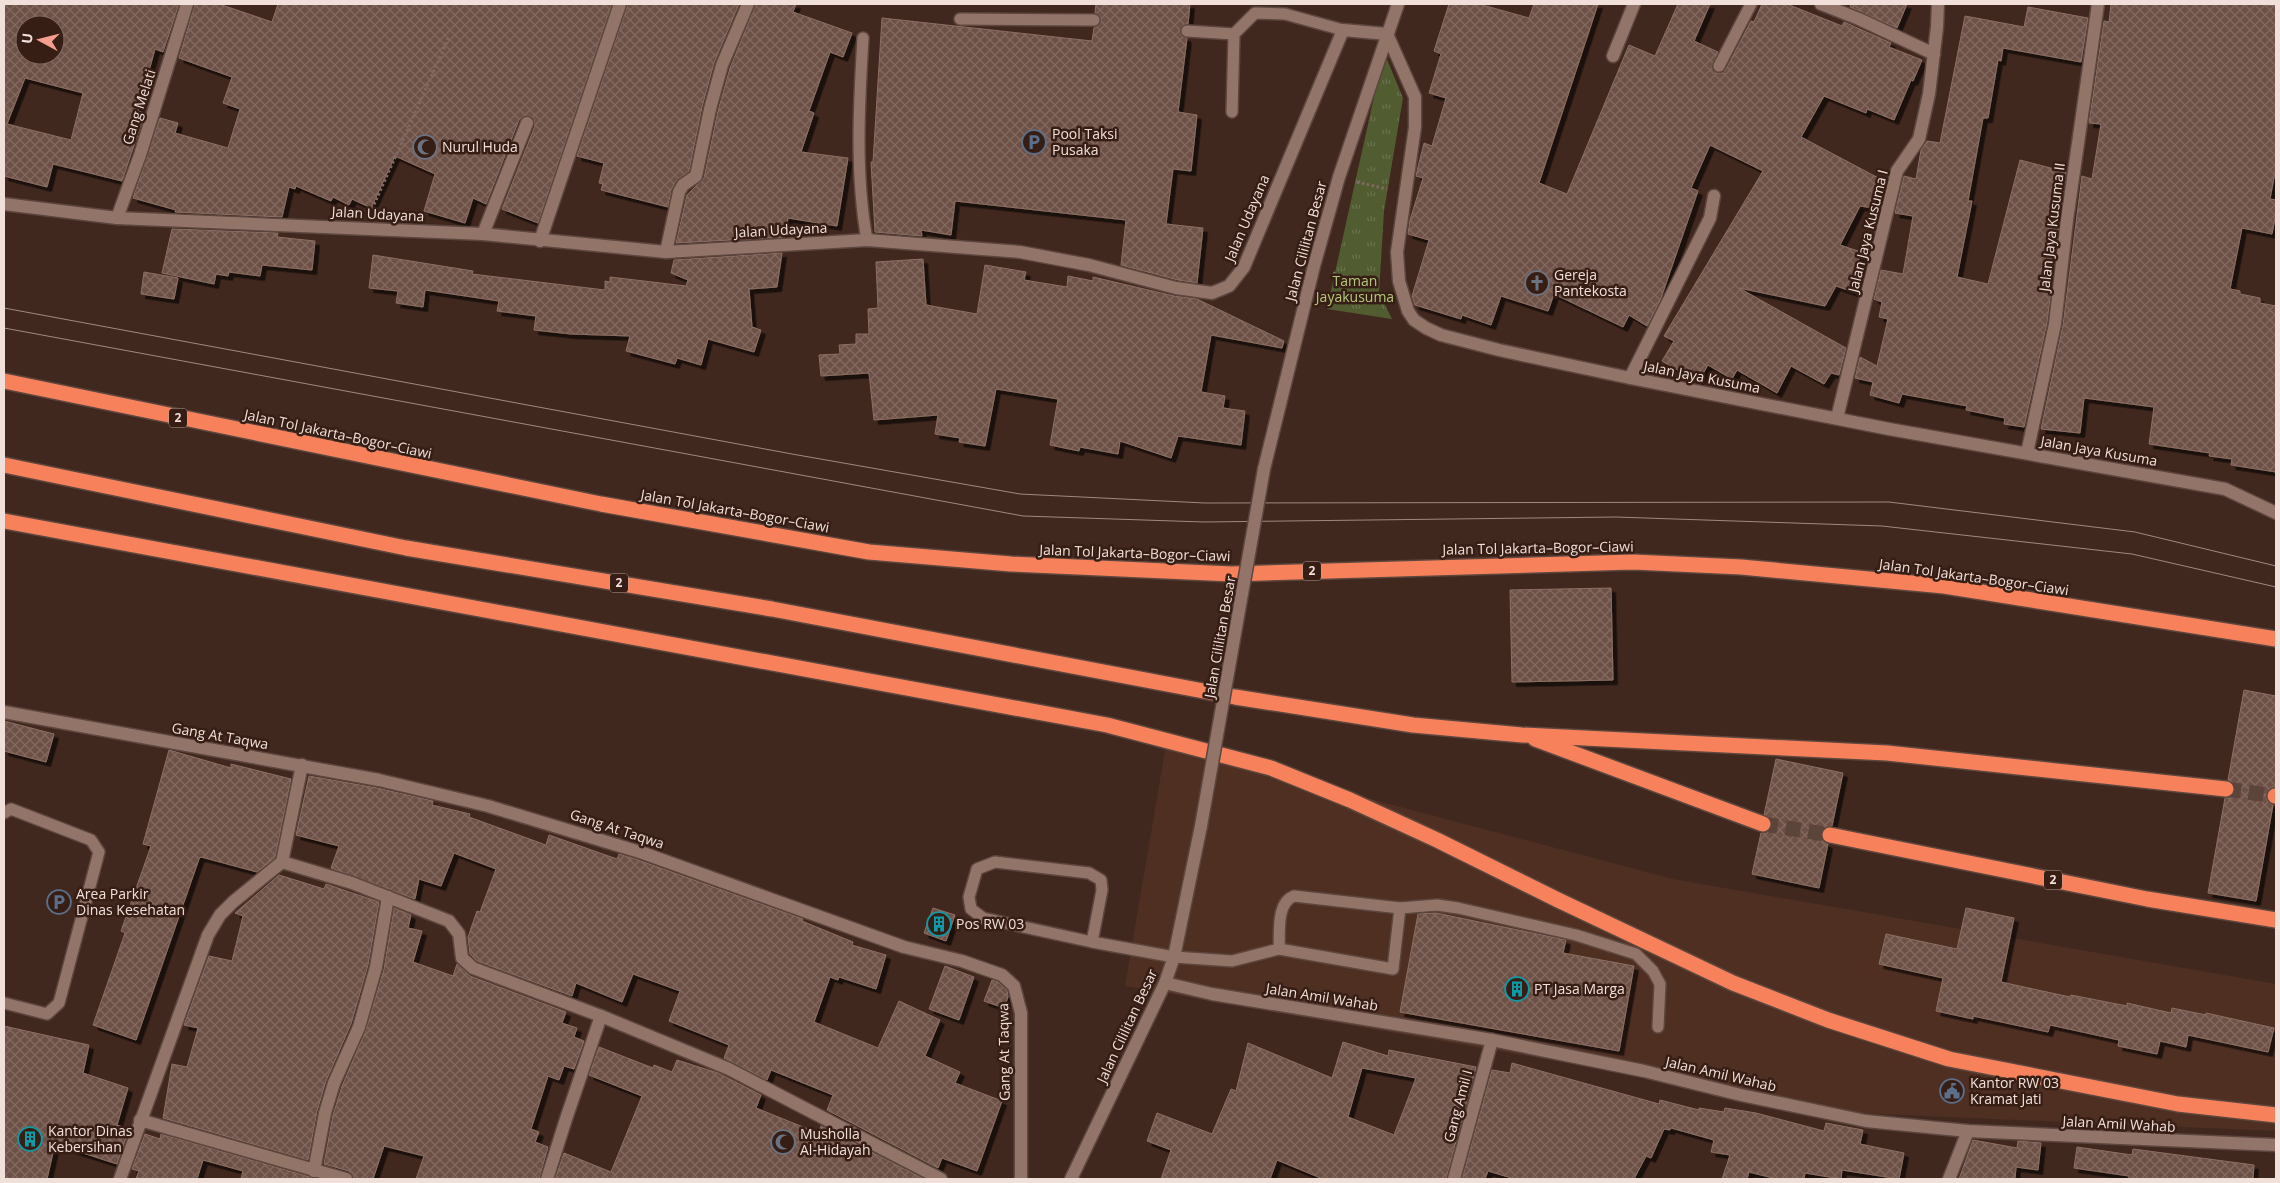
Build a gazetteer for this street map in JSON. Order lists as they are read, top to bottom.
{
  "streets": {
    "highway": ["2", "Jalan Tol Jakarta–Bogor–Ciawi"],
    "street": [
      "Gang Melati",
      "Jalan Udayana",
      "Jalan Jaya Kusuma II",
      "Jalan Jaya Kusuma I",
      "Jalan Cililitan Besar",
      "Jalan Jaya Kusuma",
      "Gang At Taqwa",
      "Jalan Amil Wahab",
      "Gang Amil I"
    ]
  },
  "crossings": [
    ["Gang Melati", "Jalan Udayana"],
    ["Jalan Jaya Kusuma II", "Jalan Jaya Kusuma"],
    ["Jalan Jaya Kusuma I", "Jalan Jaya Kusuma"],
    ["Jalan Cililitan Besar", "Jalan Jaya Kusuma"],
    ["Jalan Cililitan Besar", "Jalan Amil Wahab"],
    ["Jalan Amil Wahab", "Gang Amil I"]
  ],
  "parks": ["Taman Jayakusuma"],
  "places": {
    "parking": ["Pool Taksi Pusaka", "Area Parkir Dinas Kesehatan"],
    "mosque": ["Nurul Huda", "Musholla Al-Hidayah"],
    "church": ["Gereja Pantekosta"],
    "building": ["Pos RW 03", "PT Jasa Marga", "Kantor Dinas Kebersihan"],
    "public building": ["Kantor RW 03 Kramat Jati"]
  },
  "north": "left"
}
